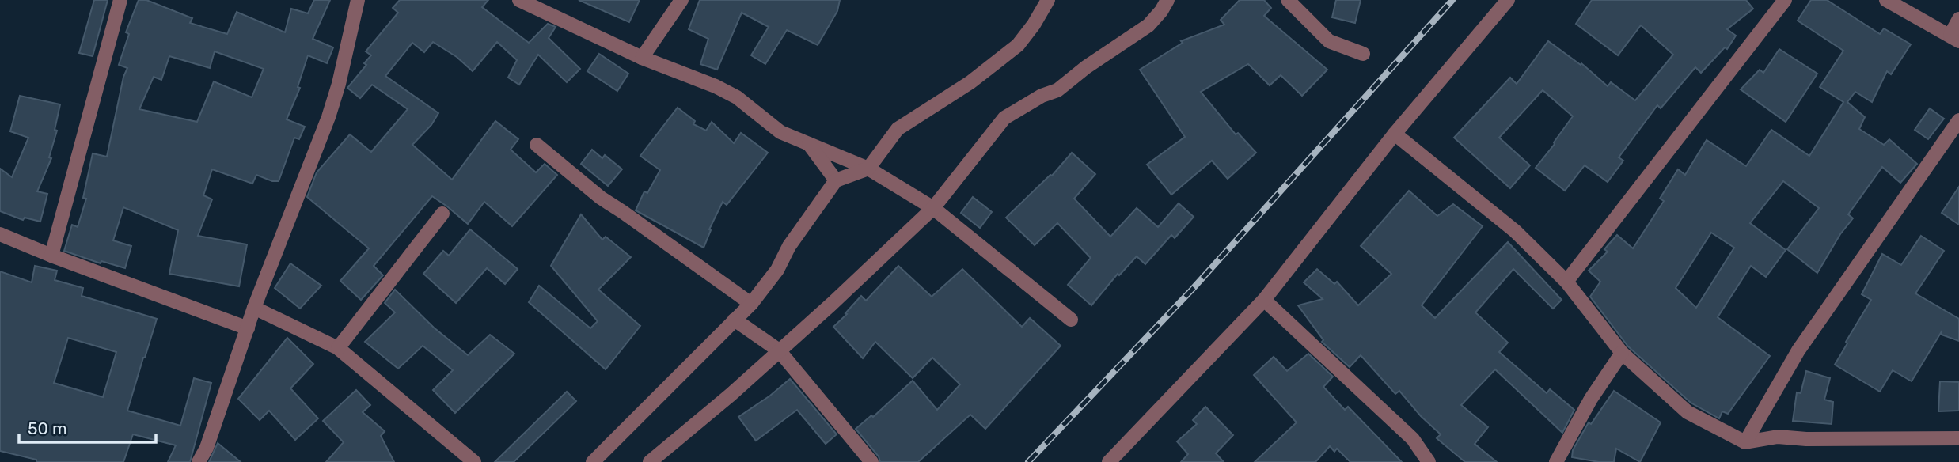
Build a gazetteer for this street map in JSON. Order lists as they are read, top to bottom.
{
  "scale_bar": "50 m"
}
